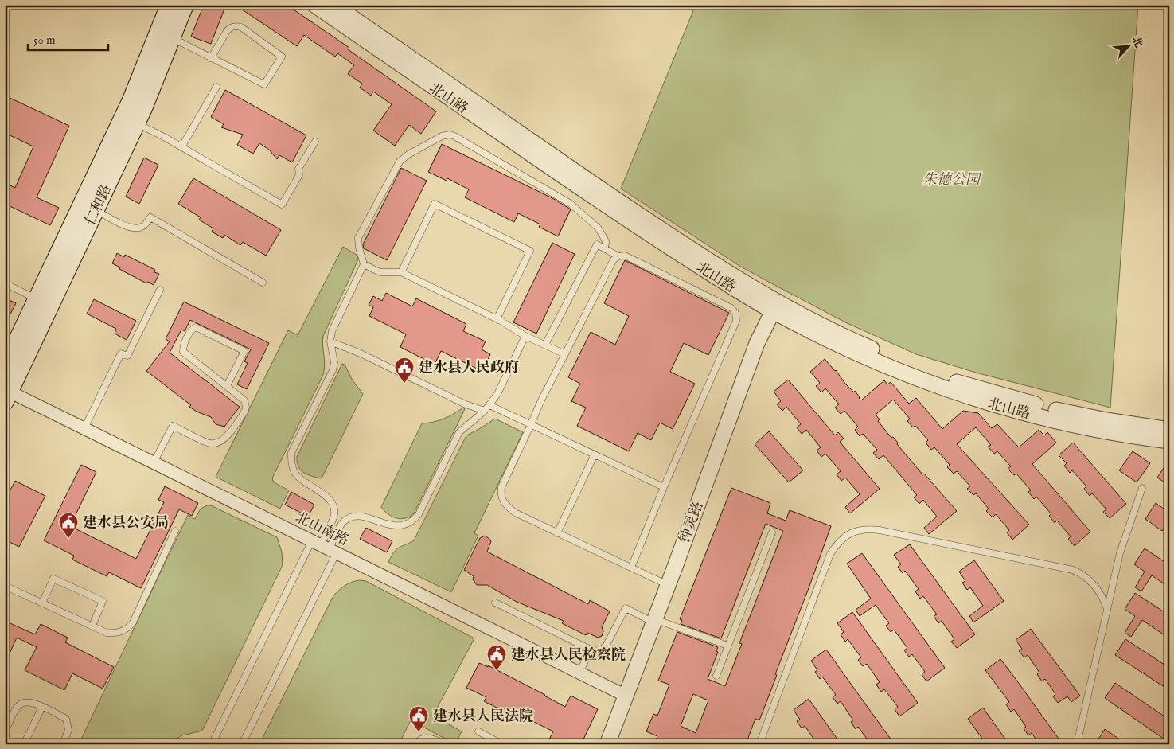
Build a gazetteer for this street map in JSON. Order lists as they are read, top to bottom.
{
  "streets": {
    "main road": ["仁和路"],
    "street": ["北山路", "钟灵路", "北山南路"]
  },
  "crossings": [
    ["北山路", "钟灵路"],
    ["仁和路", "北山南路"],
    ["钟灵路", "北山南路"]
  ],
  "parks": ["朱德公园"],
  "places": {
    "public building": [
      "建水县人民政府",
      "建水县公安局",
      "建水县人民检察院",
      "建水县人民法院"
    ]
  },
  "scale_bar": "50 m",
  "north": "top right"
}
